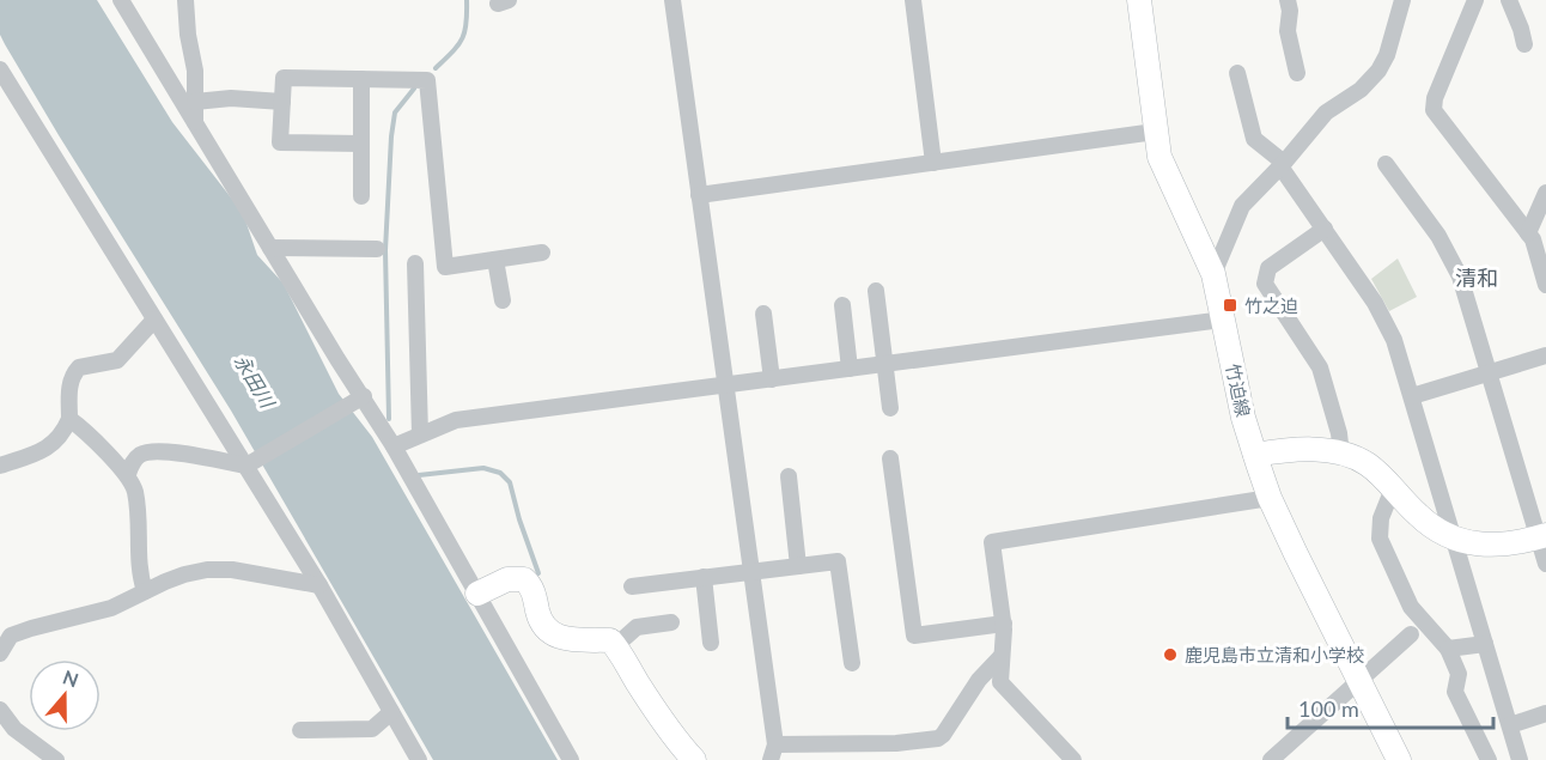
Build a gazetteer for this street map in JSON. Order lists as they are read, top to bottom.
{
  "streets": {
    "street": ["竹迫線"]
  },
  "districts": ["清和"],
  "water": ["永田川"],
  "places": {
    "transit": ["竹之迫"],
    "other": ["鹿児島市立清和小学校"]
  },
  "scale_bar": "100 m",
  "north": "top"
}
